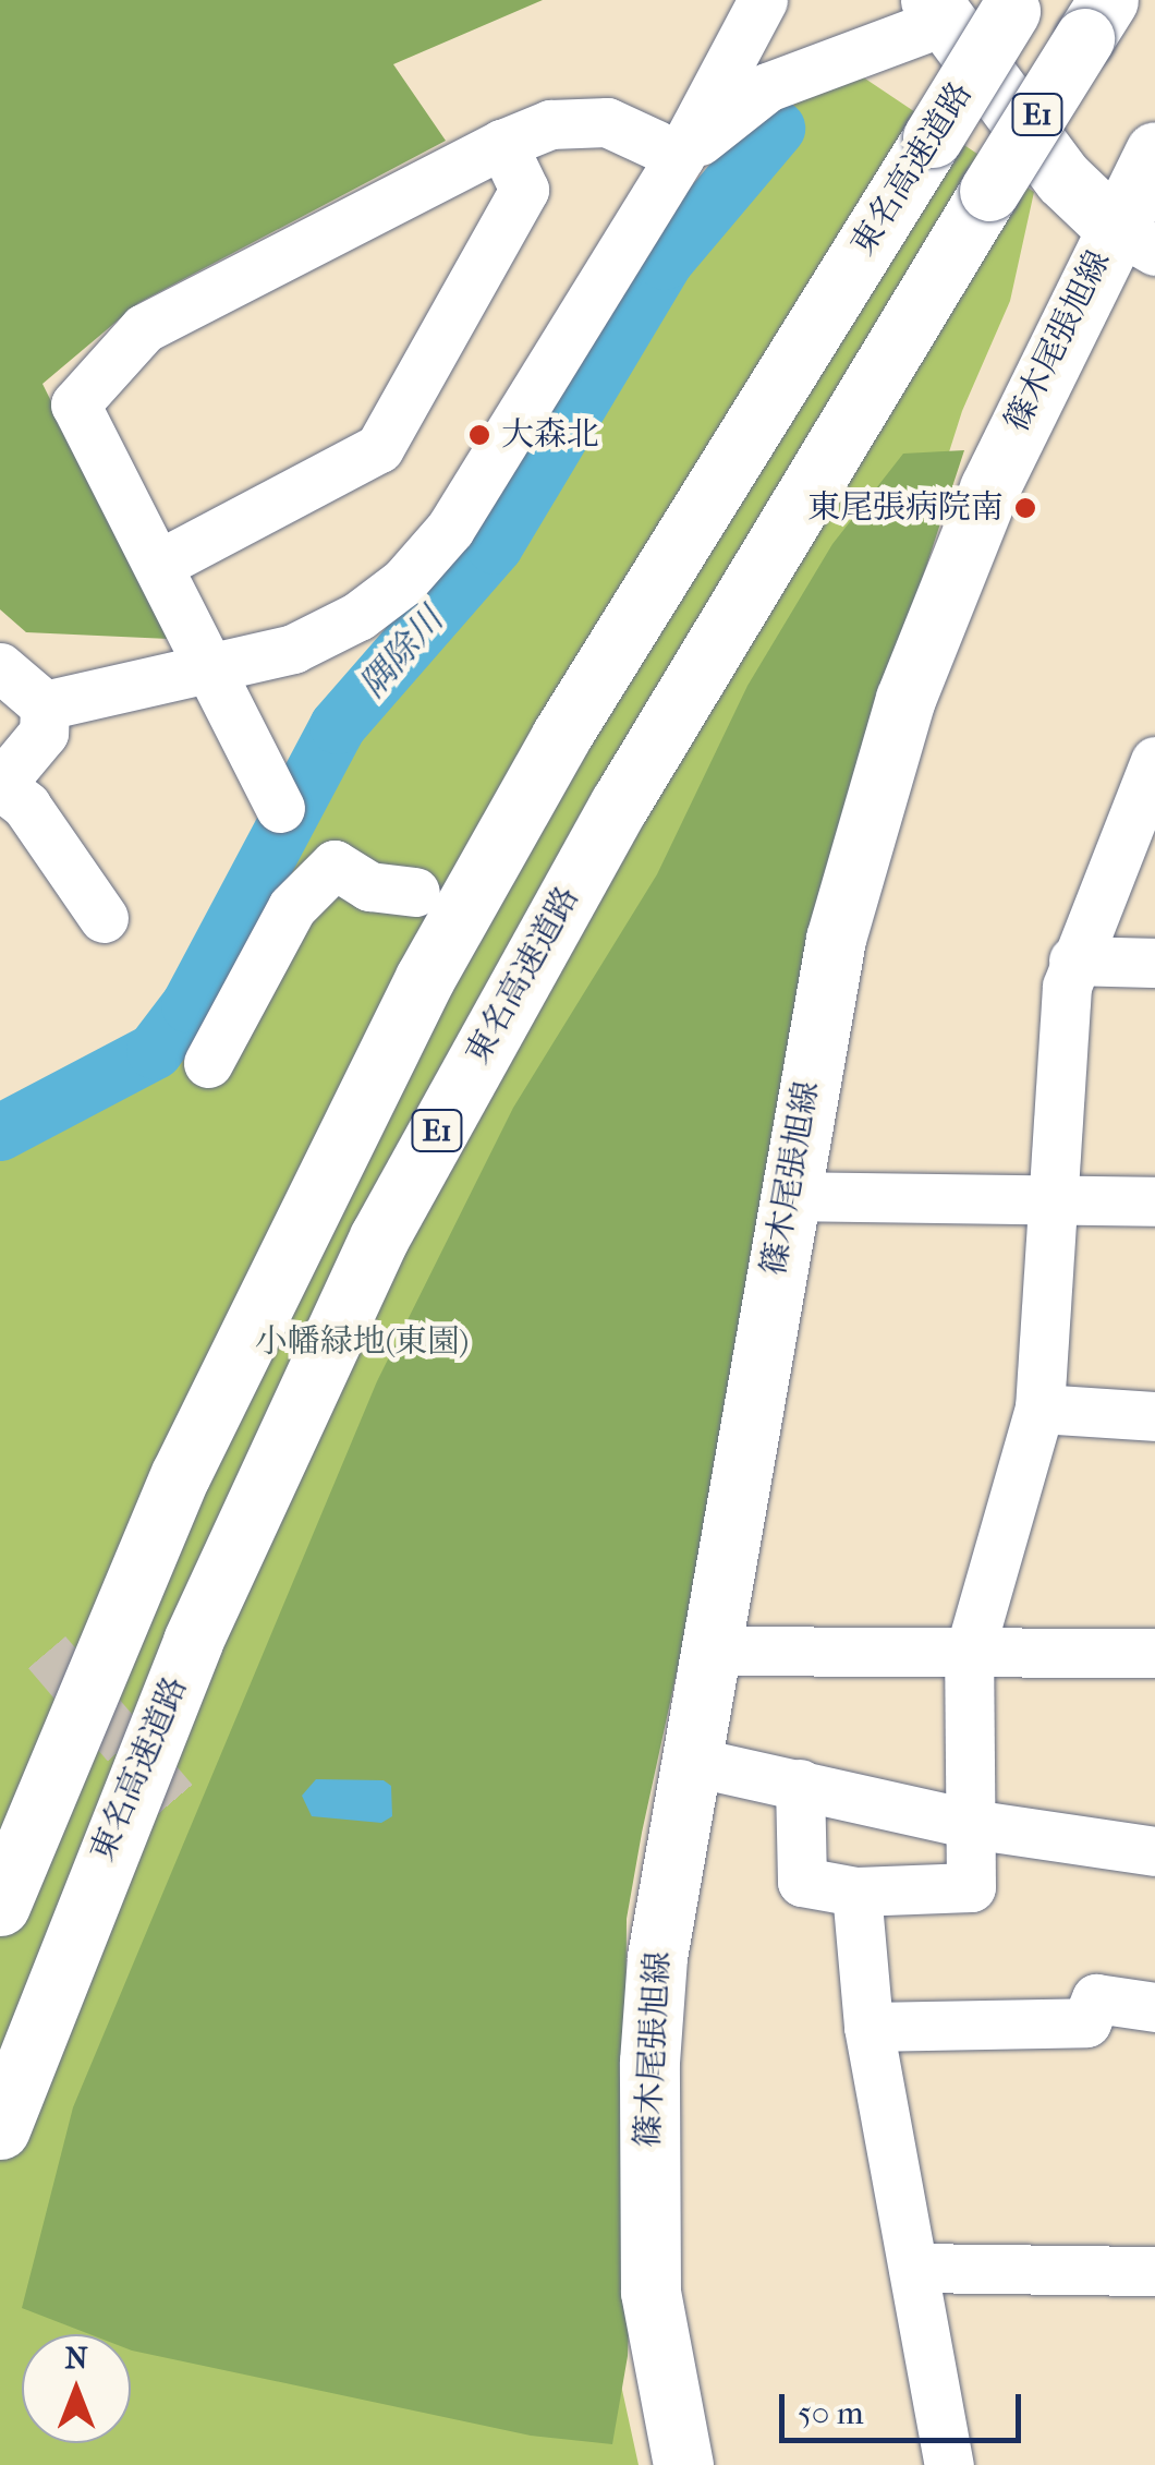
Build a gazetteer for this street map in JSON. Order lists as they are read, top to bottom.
{
  "streets": {
    "main road": ["E1", "東名高速道路", "篠木尾張旭線"]
  },
  "water": ["隅除川"],
  "parks": ["小幡緑地(東園)"],
  "places": ["大森北", "東尾張病院南"],
  "scale_bar": "50 m",
  "north": "top"
}
